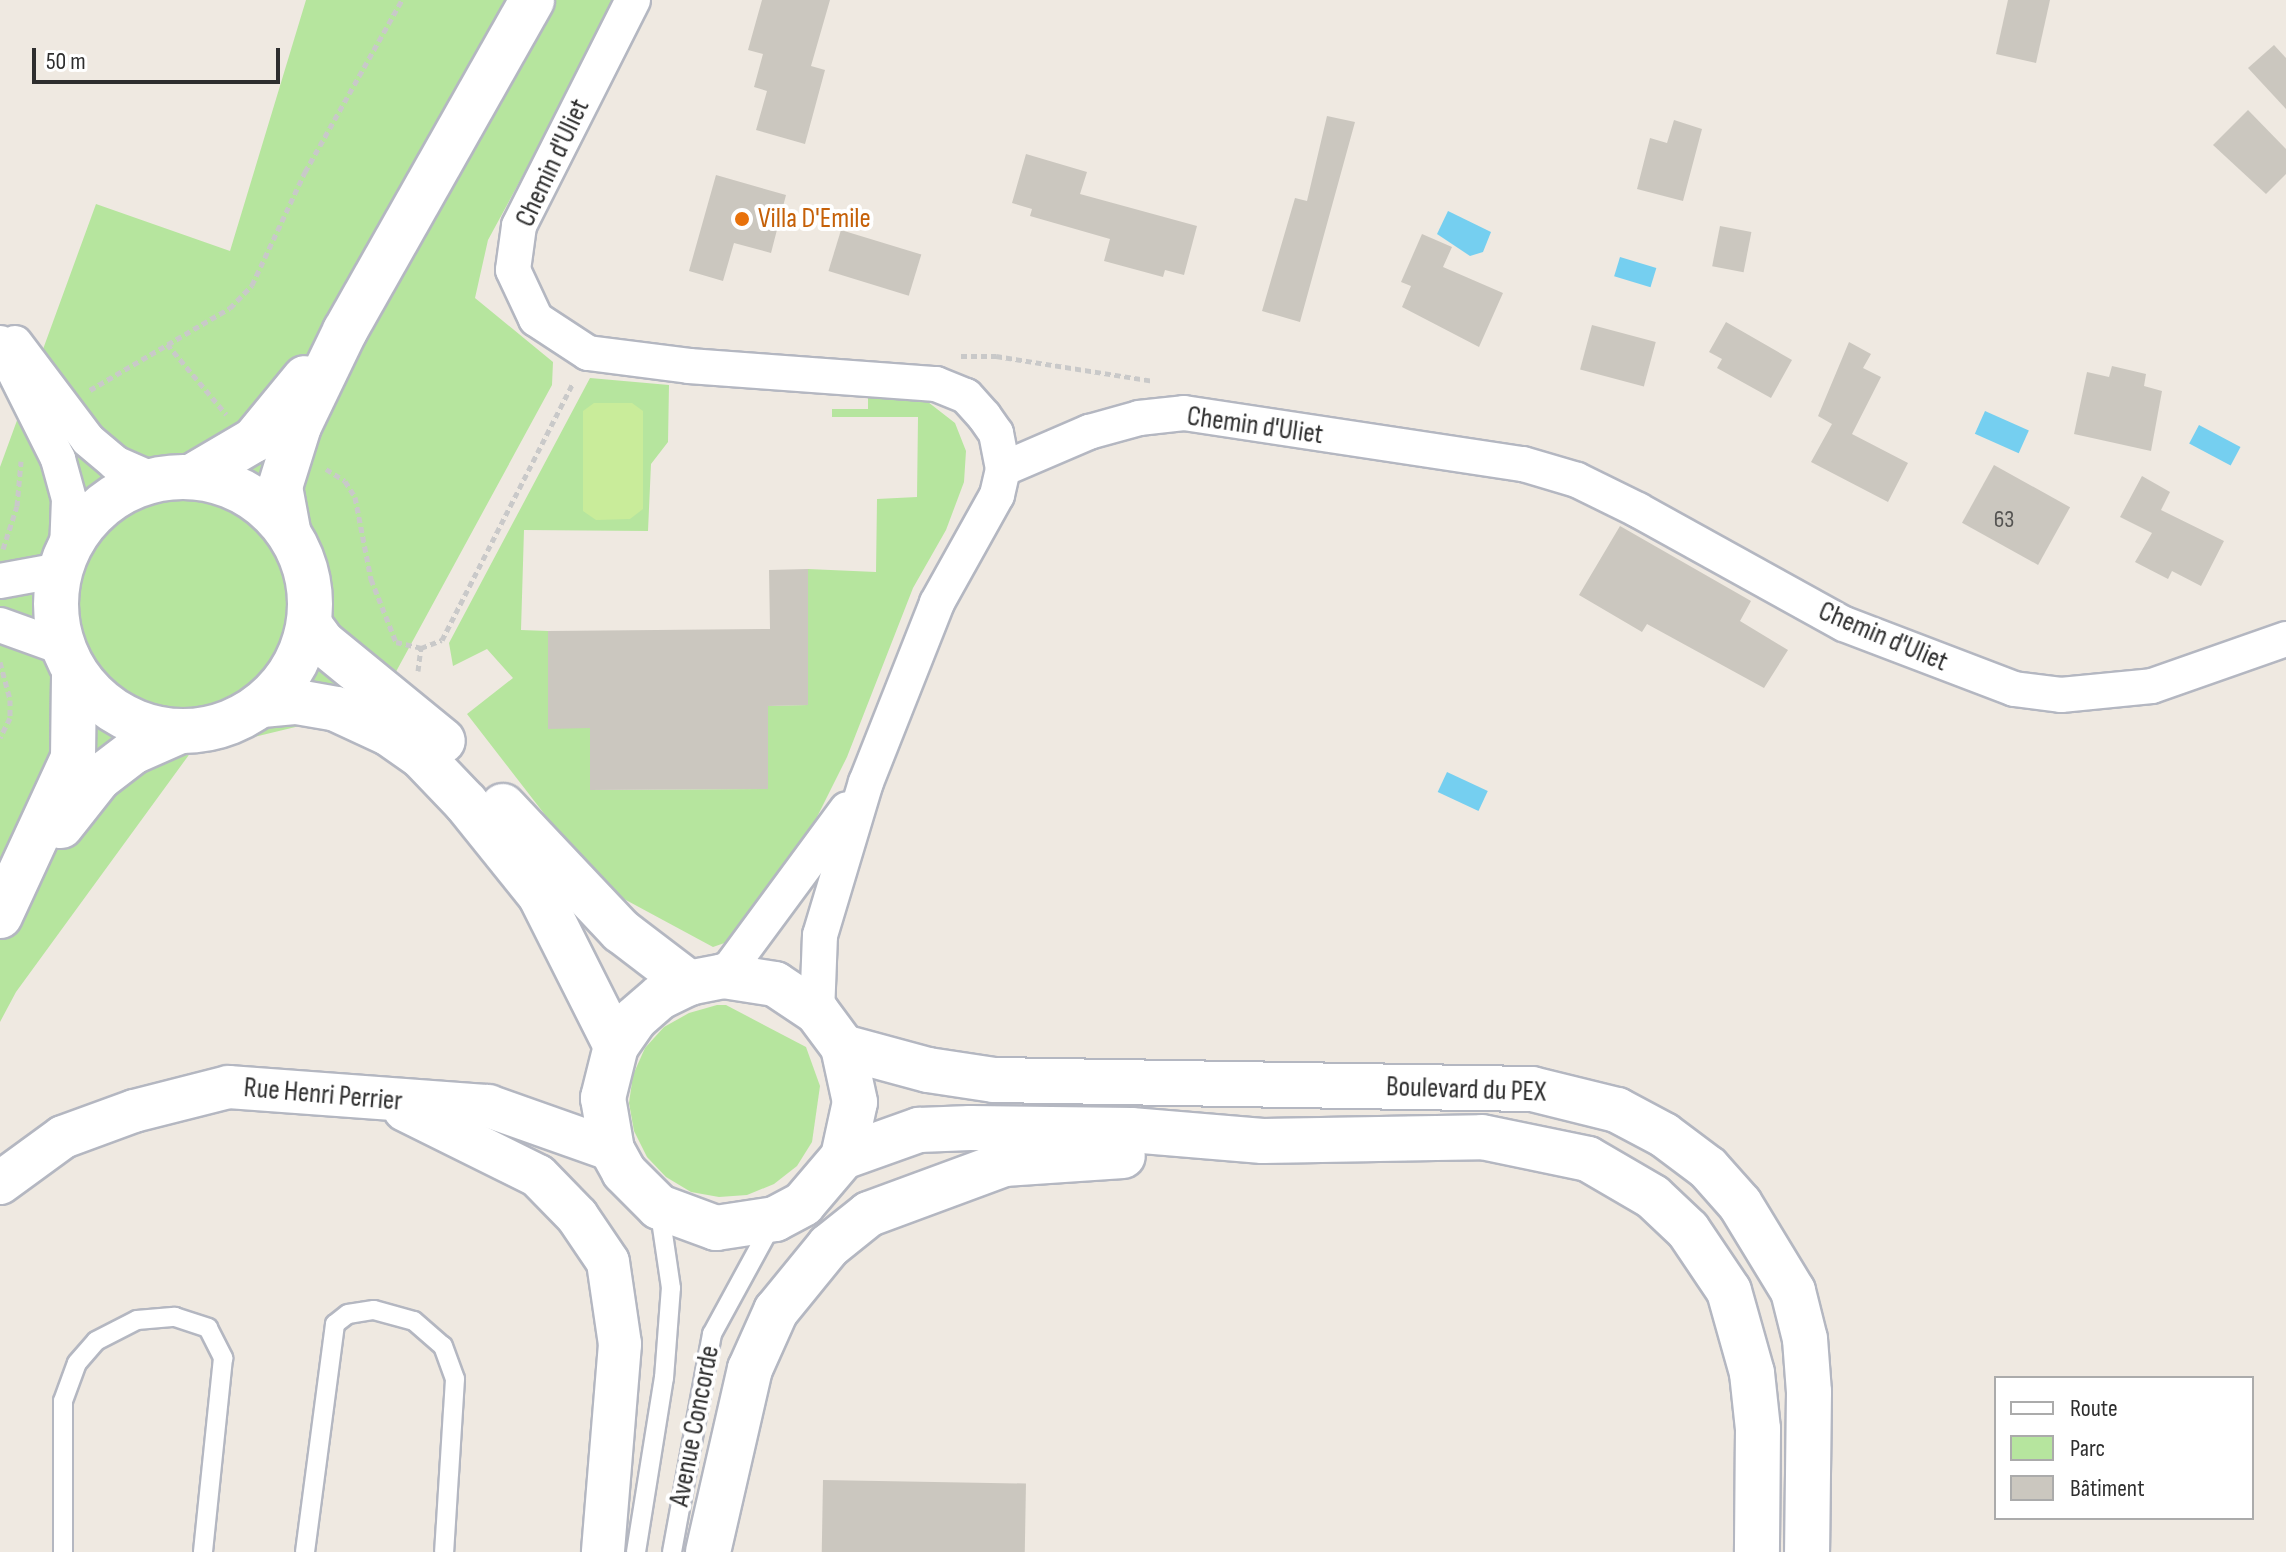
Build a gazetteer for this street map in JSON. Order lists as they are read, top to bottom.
{
  "streets": {
    "main road": ["Boulevard du PEX"],
    "street": ["Chemin d'Uliet", "Rue Henri Perrier"],
    "lane": ["Avenue Concorde"]
  },
  "crossings": [
    ["Boulevard du PEX", "Rue Henri Perrier"],
    ["Boulevard du PEX", "Avenue Concorde"],
    ["Rue Henri Perrier", "Avenue Concorde"]
  ],
  "places": ["Villa D'Emile"],
  "house_numbers": ["63"],
  "legend": ["Route", "Parc", "Bâtiment"],
  "scale_bar": "50 m"
}
